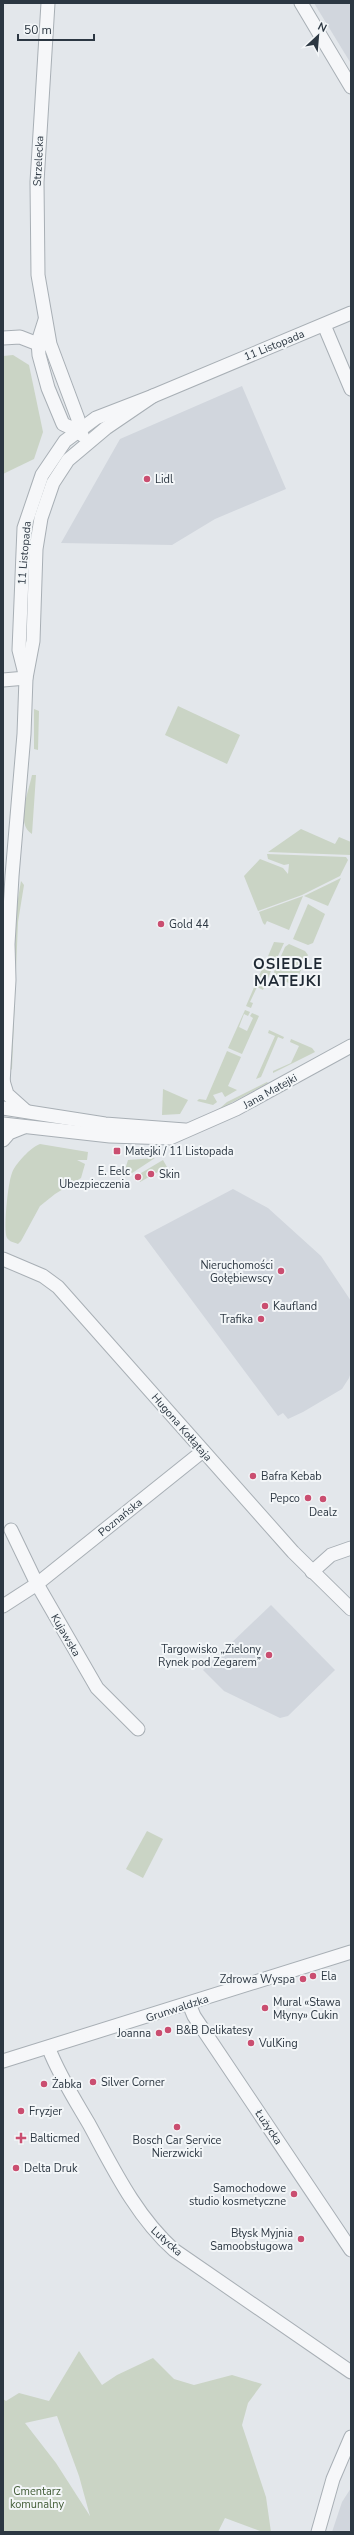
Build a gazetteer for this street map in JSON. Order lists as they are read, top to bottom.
{
  "streets": {
    "street": [
      "Strzelecka",
      "11 Listopada",
      "Jana Matejki",
      "Hugona Kołłątaja",
      "Poznańska",
      "Kujawska",
      "Grunwaldzka",
      "Łużycka",
      "Lutycka"
    ]
  },
  "crossings": [
    ["Strzelecka", "11 Listopada"],
    ["Hugona Kołłątaja", "Poznańska"],
    ["Poznańska", "Kujawska"],
    ["Grunwaldzka", "Łużycka"],
    ["Grunwaldzka", "Lutycka"]
  ],
  "districts": ["OSIEDLE MATEJKI"],
  "parks": ["Cmentarz komunalny"],
  "places": {
    "other": [
      "Lidl",
      "Gold 44",
      "Skin",
      "E. Eelc Ubezpieczenia",
      "Nieruchomości Gołębiewscy",
      "Kaufland",
      "Trafika",
      "Bafra Kebab",
      "Pepco",
      "Dealz",
      "Targowisko „Zielony Rynek pod Zegarem”",
      "Ela",
      "Zdrowa Wyspa",
      "Mural «Stawa Młyny» Cukin",
      "B&B Delikatesy",
      "Joanna",
      "VulKing",
      "Silver Corner",
      "Żabka",
      "Fryzjer",
      "Bosch Car Service Nierzwicki",
      "Delta Druk",
      "Samochodowe studio kosmetyczne",
      "Błysk Myjnia Samoobsługowa"
    ],
    "transit": ["Matejki / 11 Listopada"],
    "health": ["Balticmed"]
  },
  "scale_bar": "50 m",
  "north": "top right"
}
